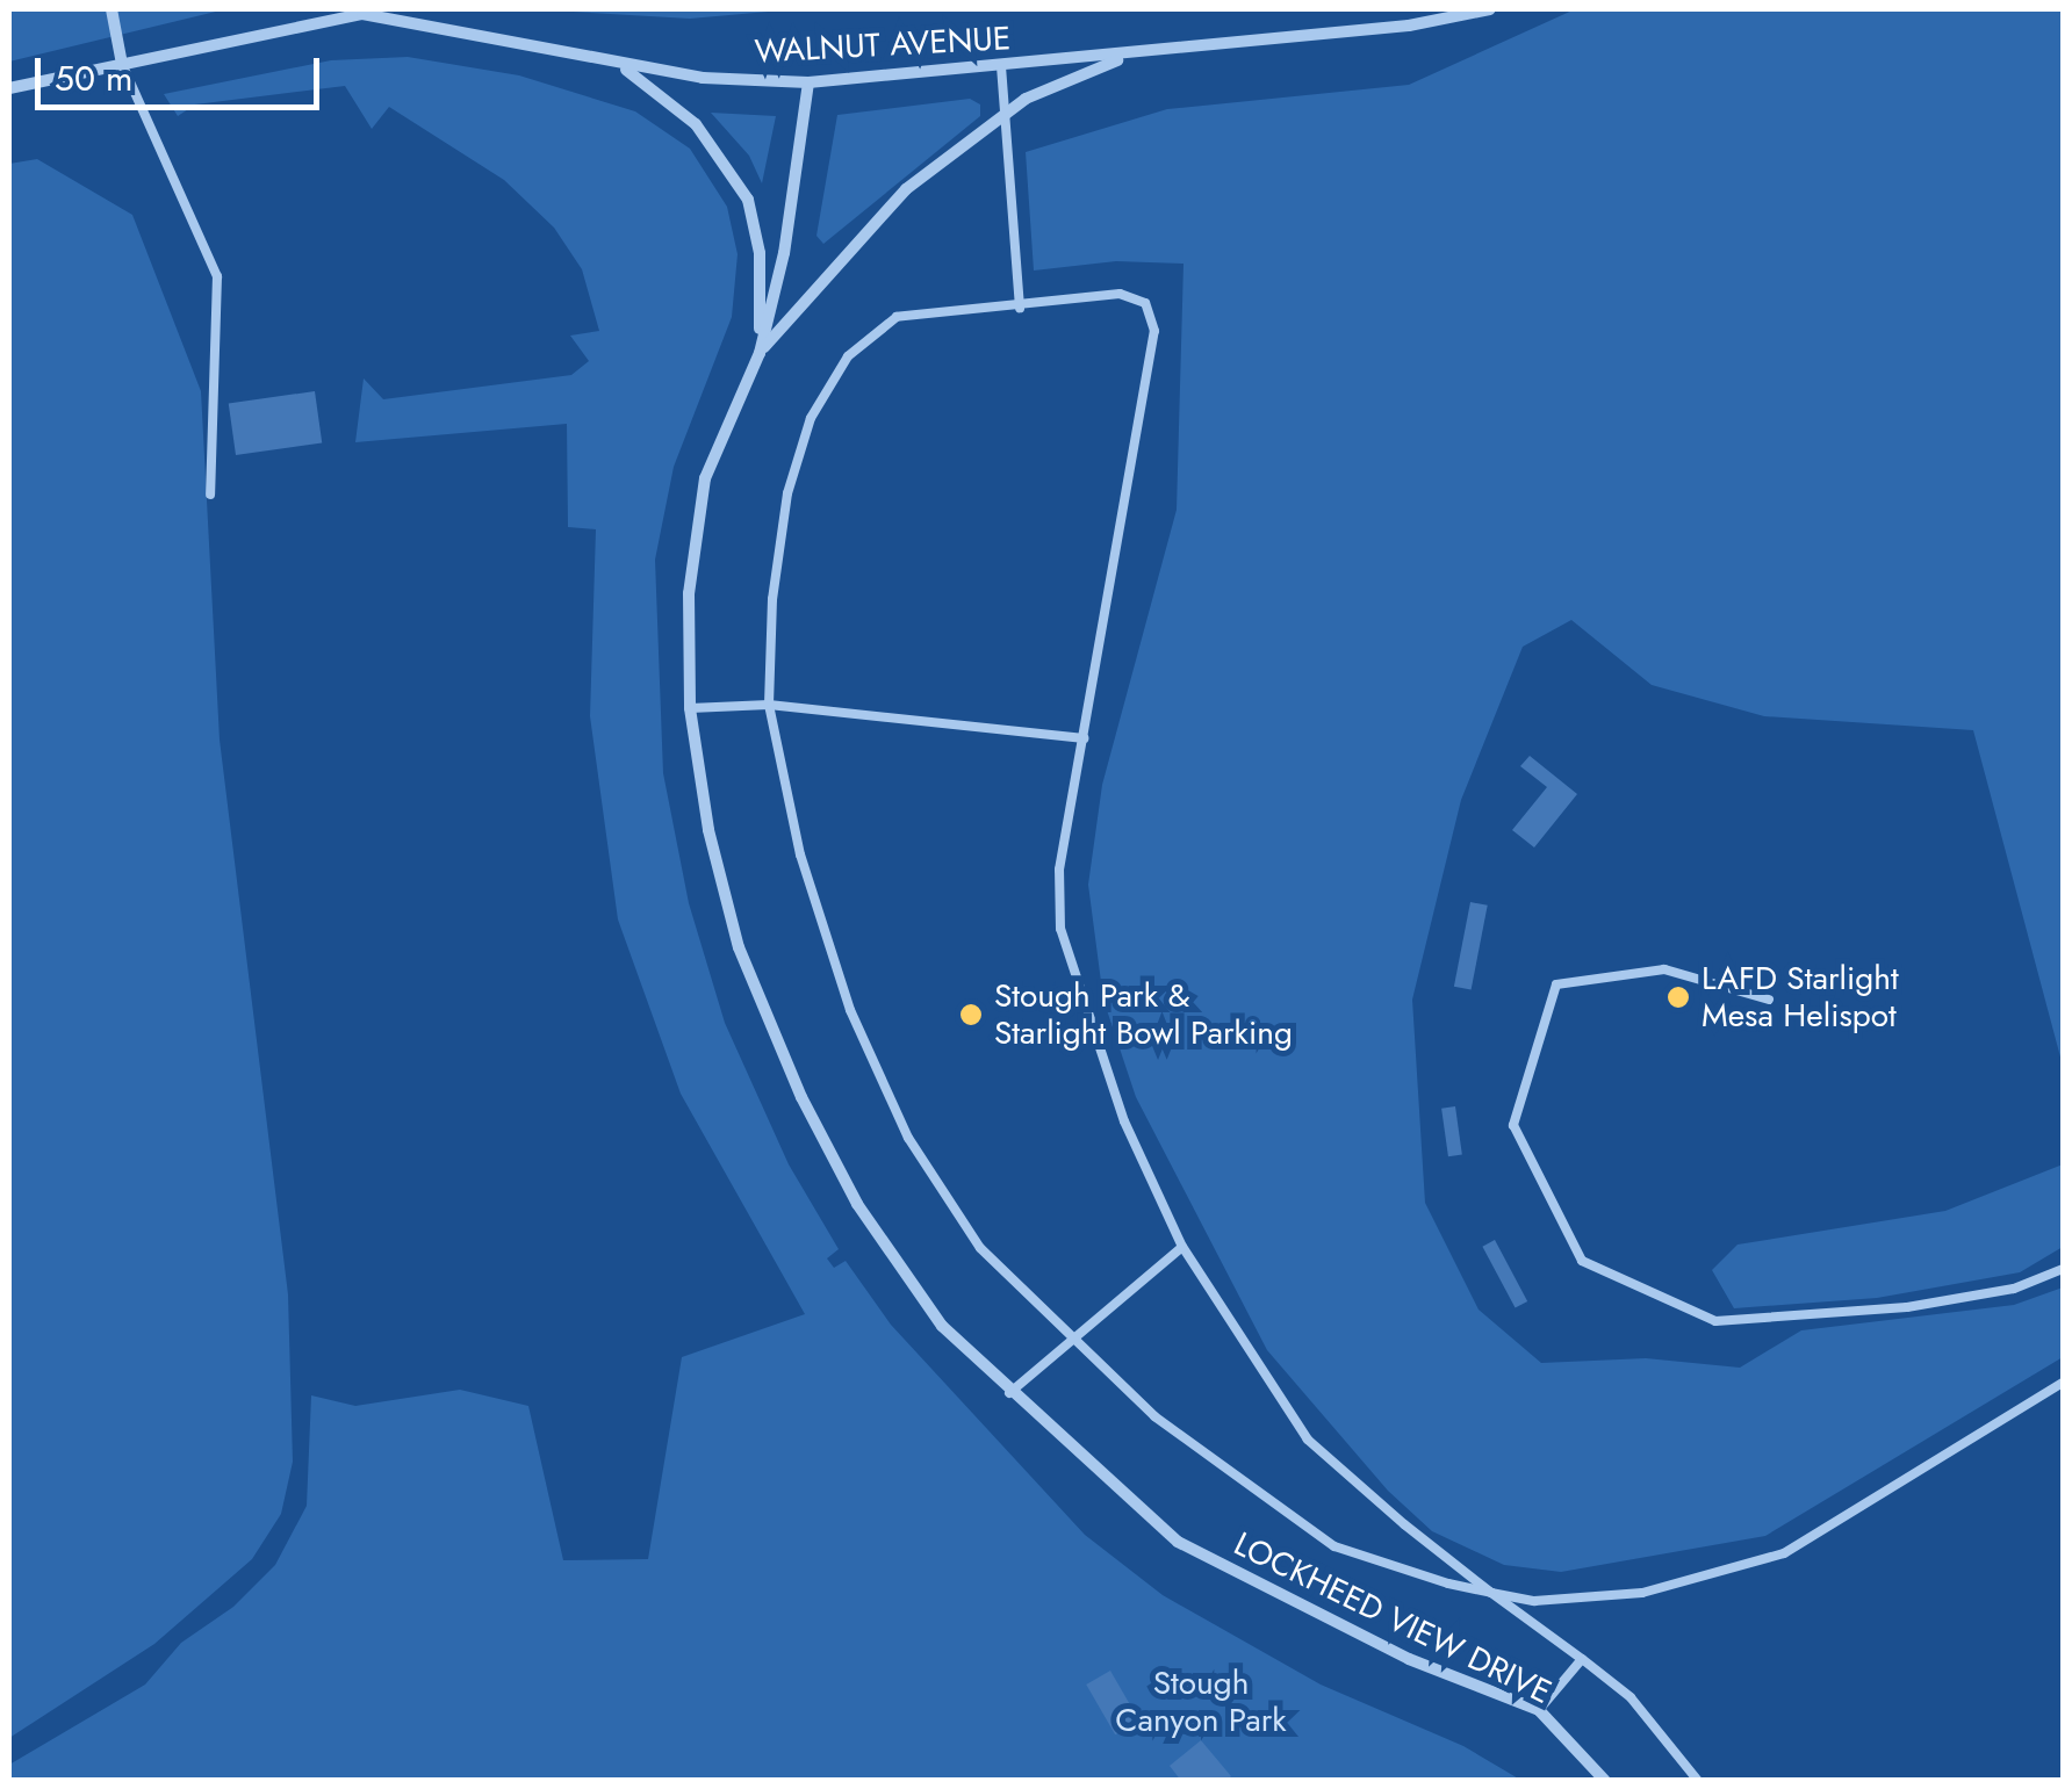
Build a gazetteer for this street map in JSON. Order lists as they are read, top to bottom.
{
  "streets": {
    "street": ["WALNUT AVENUE", "LOCKHEED VIEW DRIVE"]
  },
  "crossings": [
    ["WALNUT AVENUE", "LOCKHEED VIEW DRIVE"]
  ],
  "parks": ["Stough Canyon Park"],
  "places": ["LAFD Starlight Mesa Helispot", "Stough Park & Starlight Bowl Parking"],
  "scale_bar": "50 m"
}
